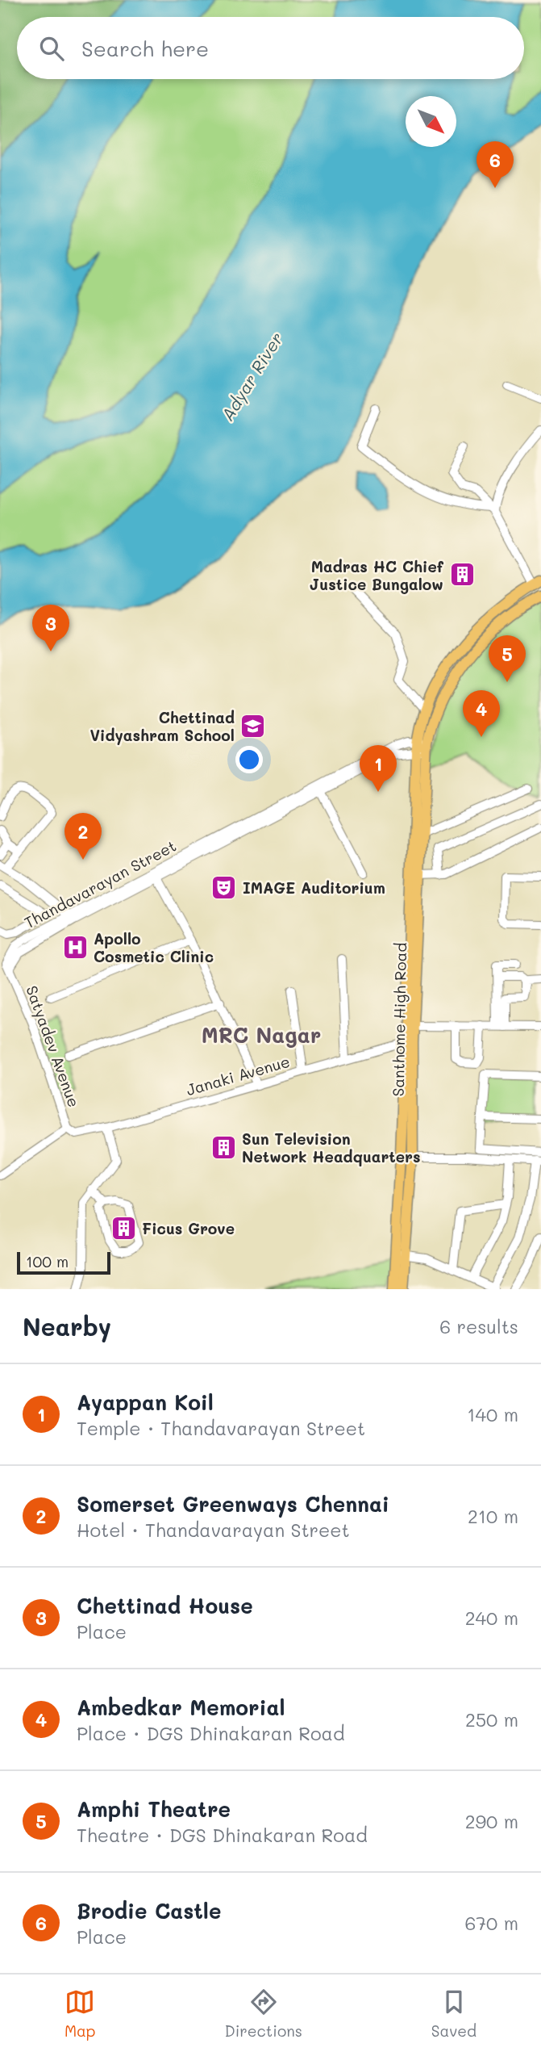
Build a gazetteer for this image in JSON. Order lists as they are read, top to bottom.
{
  "streets": {
    "main road": ["Santhome High Road"],
    "street": ["Thandavarayan Street", "Satyadev Avenue", "Janaki Avenue"]
  },
  "crossings": [
    ["Thandavarayan Street", "Santhome High Road"],
    ["Thandavarayan Street", "Satyadev Avenue"],
    ["Santhome High Road", "Janaki Avenue"],
    ["Satyadev Avenue", "Janaki Avenue"]
  ],
  "districts": ["MRC Nagar"],
  "water": ["Adyar River"],
  "places": {
    "building": ["Madras HC Chief Justice Bungalow", "Sun Television Network Headquarters", "Ficus Grove"],
    "school or university": ["Chettinad Vidyashram School"],
    "theatre": ["IMAGE Auditorium"],
    "hospital": ["Apollo Cosmetic Clinic"]
  },
  "scale_bar": "100 m",
  "north": "bottom right",
  "page": {
    "search": "Search here",
    "pins": [
      "6",
      "3",
      "5",
      "4",
      "1",
      "2"
    ],
    "scale": "100 m",
    "heading": ["Nearby", "6 results"],
    "list": [
      {
        "mark": "1",
        "name": "Ayappan Koil",
        "note": "Temple · Thandavarayan Street",
        "value": "140 m"
      },
      {
        "mark": "2",
        "name": "Somerset Greenways Chennai",
        "note": "Hotel · Thandavarayan Street",
        "value": "210 m"
      },
      {
        "mark": "3",
        "name": "Chettinad House",
        "note": "Place",
        "value": "240 m"
      },
      {
        "mark": "4",
        "name": "Ambedkar Memorial",
        "note": "Place · DGS Dhinakaran Road",
        "value": "250 m"
      },
      {
        "mark": "5",
        "name": "Amphi Theatre",
        "note": "Theatre · DGS Dhinakaran Road",
        "value": "290 m"
      },
      {
        "mark": "6",
        "name": "Brodie Castle",
        "note": "Place",
        "value": "670 m"
      }
    ],
    "nav": ["Map", "Directions", "Saved"]
  }
}
